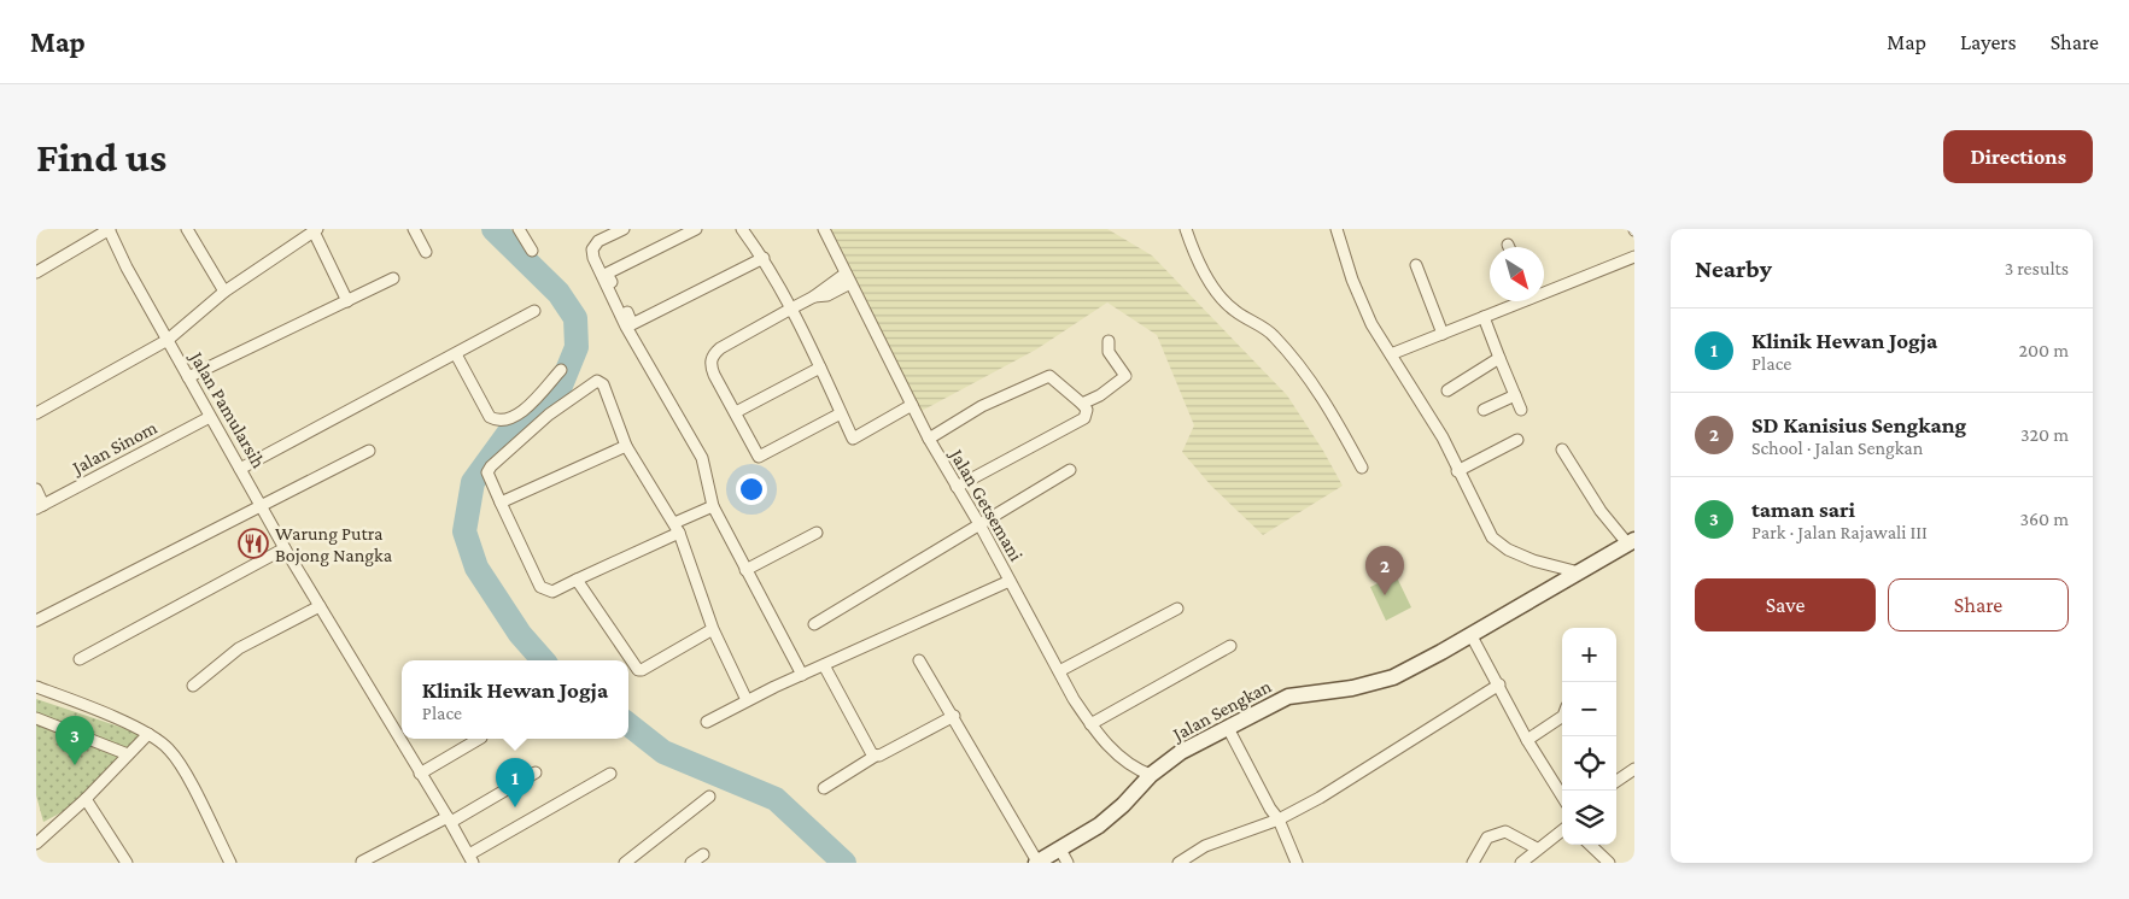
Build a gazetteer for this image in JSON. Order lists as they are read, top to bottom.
{
  "streets": {
    "main road": ["Jalan Sengkan"],
    "street": ["Jalan Pamularsih", "Jalan Sinom", "Jalan Getsemani"]
  },
  "crossings": [
    ["Jalan Pamularsih", "Jalan Sinom"],
    ["Jalan Getsemani", "Jalan Sengkan"]
  ],
  "places": {
    "restaurant": ["Warung Putra Bojong Nangka"]
  },
  "north": "bottom right",
  "page": {
    "header": "Map",
    "nav": ["Map", "Layers", "Share"],
    "buttons": [
      "Directions",
      ["Save", "Share"]
    ],
    "title": "Find us",
    "heading": ["Nearby", "3 results"],
    "list": [
      {
        "mark": "1",
        "name": "Klinik Hewan Jogja",
        "note": "Place",
        "value": "200 m"
      },
      {
        "mark": "2",
        "name": "SD Kanisius Sengkang",
        "note": "School · Jalan Sengkan",
        "value": "320 m"
      },
      {
        "mark": "3",
        "name": "taman sari",
        "note": "Park · Jalan Rajawali III",
        "value": "360 m"
      }
    ],
    "pins": ["2", "3", "1"],
    "map_buttons": ["+", "−"],
    "popup": ["Klinik Hewan Jogja", "Place"]
  }
}
